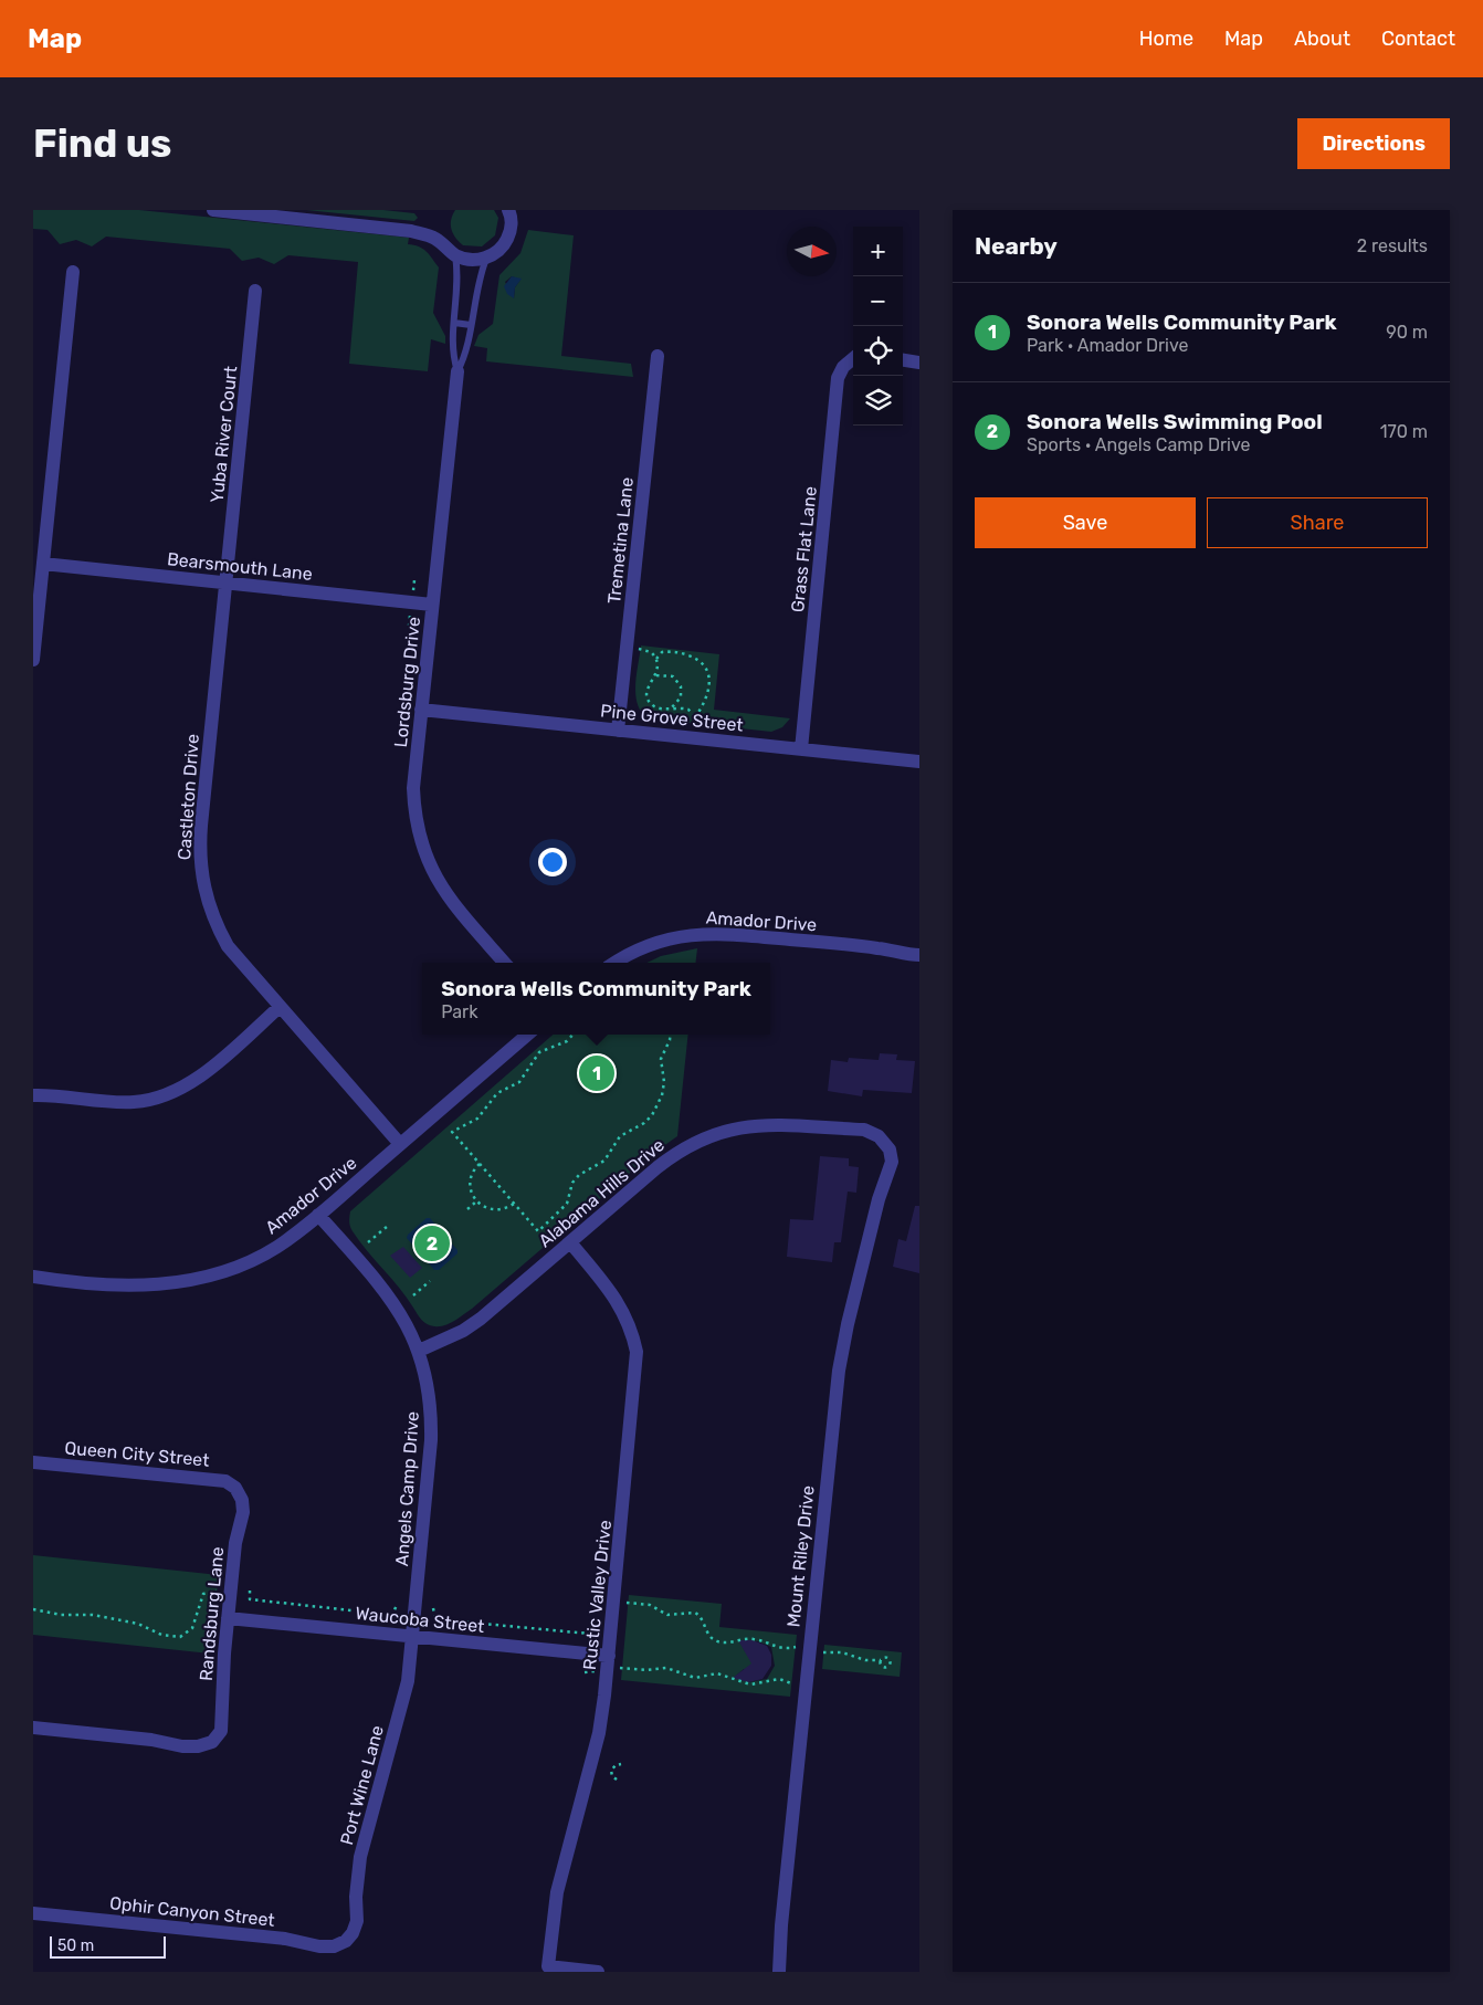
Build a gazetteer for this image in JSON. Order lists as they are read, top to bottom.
{
  "streets": {
    "street": [
      "Yuba River Court",
      "Tremetina Lane",
      "Grass Flat Lane",
      "Bearsmouth Lane",
      "Lordsburg Drive",
      "Pine Grove Street",
      "Castleton Drive",
      "Amador Drive",
      "Alabama Hills Drive",
      "Queen City Street",
      "Angels Camp Drive",
      "Mount Riley Drive",
      "Rustic Valley Drive",
      "Randsburg Lane",
      "Waucoba Street",
      "Port Wine Lane",
      "Ophir Canyon Street"
    ]
  },
  "crossings": [
    ["Yuba River Court", "Bearsmouth Lane"],
    ["Yuba River Court", "Castleton Drive"],
    ["Tremetina Lane", "Pine Grove Street"],
    ["Grass Flat Lane", "Pine Grove Street"],
    ["Bearsmouth Lane", "Lordsburg Drive"],
    ["Bearsmouth Lane", "Castleton Drive"],
    ["Lordsburg Drive", "Pine Grove Street"],
    ["Castleton Drive", "Amador Drive"],
    ["Amador Drive", "Angels Camp Drive"],
    ["Alabama Hills Drive", "Angels Camp Drive"],
    ["Alabama Hills Drive", "Mount Riley Drive"],
    ["Alabama Hills Drive", "Rustic Valley Drive"],
    ["Queen City Street", "Randsburg Lane"],
    ["Angels Camp Drive", "Waucoba Street"],
    ["Angels Camp Drive", "Port Wine Lane"],
    ["Rustic Valley Drive", "Waucoba Street"],
    ["Randsburg Lane", "Waucoba Street"],
    ["Waucoba Street", "Port Wine Lane"],
    ["Port Wine Lane", "Ophir Canyon Street"]
  ],
  "scale_bar": "50 m",
  "north": "right",
  "page": {
    "header": "Map",
    "nav": [
      "Home",
      "Map",
      "About",
      "Contact"
    ],
    "buttons": [
      "Directions",
      ["Save", "Share"]
    ],
    "title": "Find us",
    "heading": ["Nearby", "2 results"],
    "map_buttons": ["+", "−"],
    "list": [
      {
        "mark": "1",
        "name": "Sonora Wells Community Park",
        "note": "Park · Amador Drive",
        "value": "90 m"
      },
      {
        "mark": "2",
        "name": "Sonora Wells Swimming Pool",
        "note": "Sports · Angels Camp Drive",
        "value": "170 m"
      }
    ],
    "popup": ["Sonora Wells Community Park", "Park"],
    "pins": ["1", "2"],
    "scale": "50 m"
  }
}
